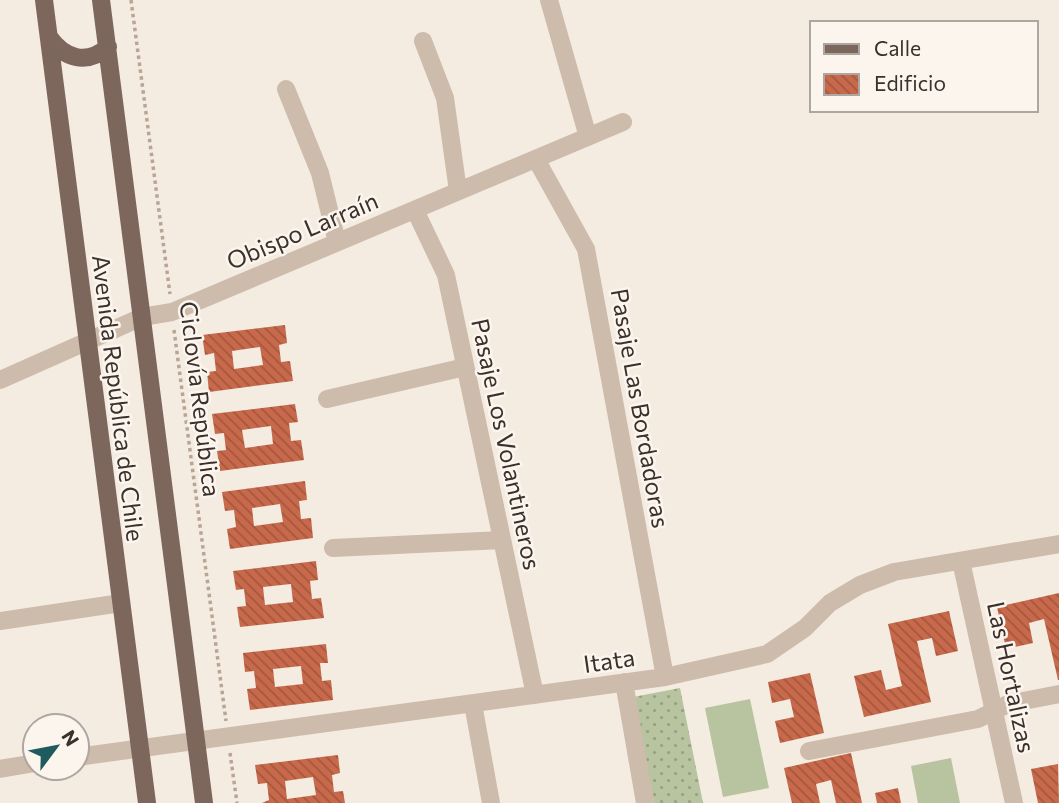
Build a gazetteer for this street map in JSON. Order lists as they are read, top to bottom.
{
  "streets": {
    "main road": ["Avenida República de Chile"],
    "street": [
      "Obispo Larraín",
      "Pasaje Las Bordadoras",
      "Pasaje Los Volantineros",
      "Itata",
      "Las Hortalizas"
    ],
    "path": ["Ciclovía República"]
  },
  "crossings": [
    ["Obispo Larraín", "Avenida República de Chile"],
    ["Obispo Larraín", "Ciclovía República"],
    ["Obispo Larraín", "Pasaje Las Bordadoras"],
    ["Obispo Larraín", "Pasaje Los Volantineros"],
    ["Avenida República de Chile", "Itata"],
    ["Ciclovía República", "Itata"],
    ["Pasaje Las Bordadoras", "Itata"],
    ["Pasaje Los Volantineros", "Itata"],
    ["Itata", "Las Hortalizas"]
  ],
  "legend": ["Calle", "Edificio"],
  "north": "top right"
}
